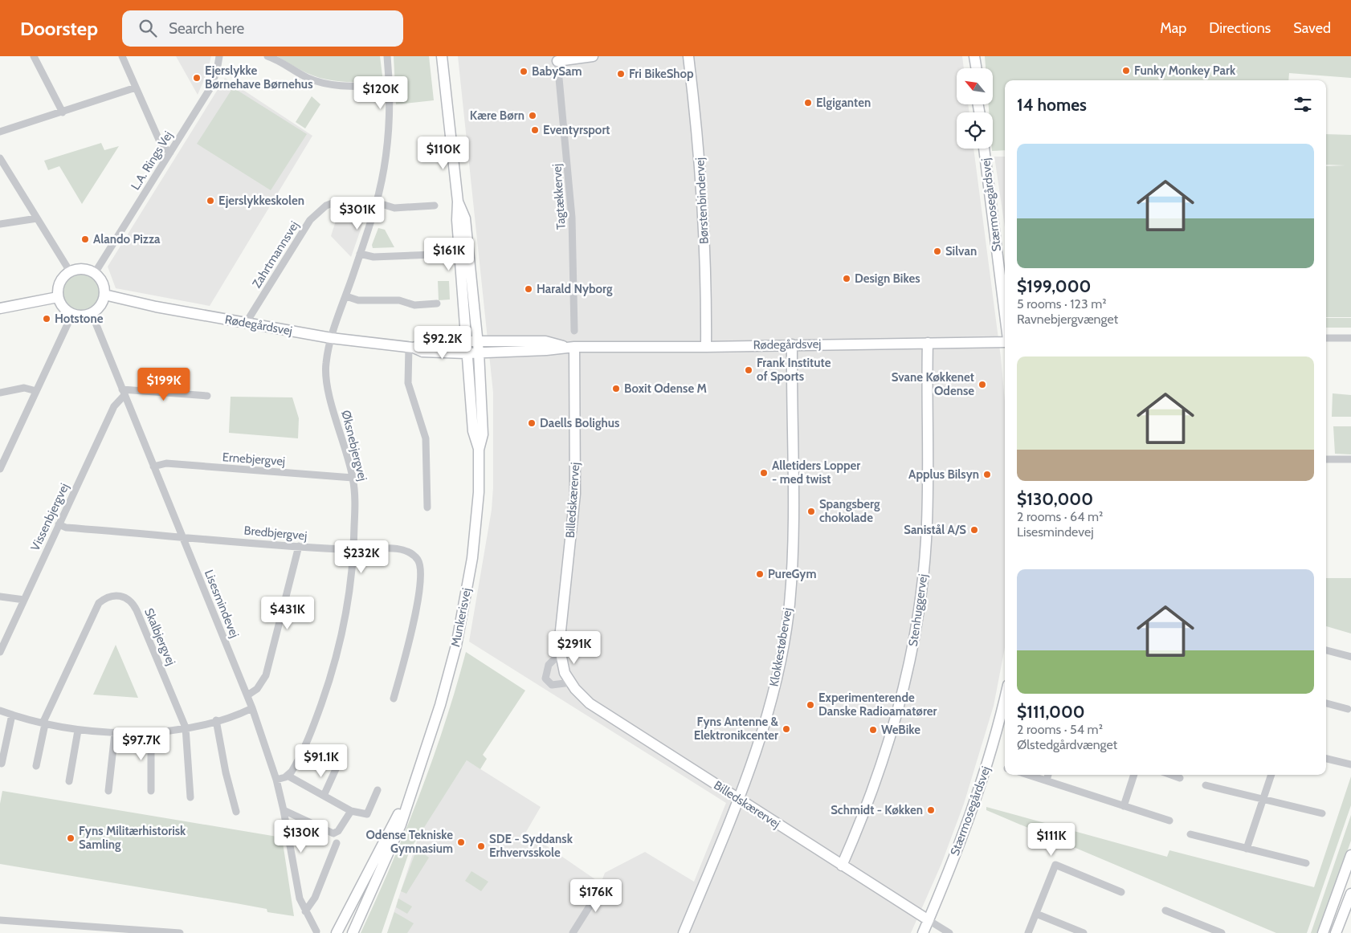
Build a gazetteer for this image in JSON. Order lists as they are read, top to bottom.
{
  "streets": {
    "street": [
      "L.A. Rings Vej",
      "Tagtækkervej",
      "Børstenbindervej",
      "Stærmosegårdsvej",
      "Zahrtmannsvej",
      "Rødegårdsvej",
      "Øksnebjergvej",
      "Ernebjergvej",
      "Billedskærervej",
      "Vissenbjergvej",
      "Bredbjergvej",
      "Lisesmindevej",
      "Stenhuggervej",
      "Munkerisvej",
      "Skalbjergvej",
      "Klokkestøbervej"
    ]
  },
  "crossings": [
    ["L.A. Rings Vej", "Rødegårdsvej"],
    ["L.A. Rings Vej", "Lisesmindevej"],
    ["Børstenbindervej", "Rødegårdsvej"],
    ["Stærmosegårdsvej", "Billedskærervej"],
    ["Zahrtmannsvej", "Rødegårdsvej"],
    ["Zahrtmannsvej", "Øksnebjergvej"],
    ["Rødegårdsvej", "Øksnebjergvej"],
    ["Rødegårdsvej", "Billedskærervej"],
    ["Rødegårdsvej", "Lisesmindevej"],
    ["Rødegårdsvej", "Stenhuggervej"],
    ["Rødegårdsvej", "Munkerisvej"],
    ["Rødegårdsvej", "Klokkestøbervej"],
    ["Øksnebjergvej", "Ernebjergvej"],
    ["Øksnebjergvej", "Bredbjergvej"],
    ["Ernebjergvej", "Lisesmindevej"],
    ["Billedskærervej", "Stenhuggervej"],
    ["Billedskærervej", "Klokkestøbervej"],
    ["Vissenbjergvej", "Bredbjergvej"],
    ["Vissenbjergvej", "Lisesmindevej"],
    ["Bredbjergvej", "Lisesmindevej"]
  ],
  "places": [
    "Funky Monkey Park",
    "BabySam",
    "Fri BikeShop",
    "Ejerslykke Børnehave Børnehus",
    "Elgiganten",
    "Kære Børn",
    "Eventyrsport",
    "Ejerslykkeskolen",
    "Alando Pizza",
    "Silvan",
    "Design Bikes",
    "Harald Nyborg",
    "Hotstone",
    "Frank Institute of Sports",
    "Svane Køkkenet Odense",
    "Boxit Odense M",
    "Daells Bolighus",
    "Alletiders Lopper - med twist",
    "Applus Bilsyn",
    "Spangsberg chokolade",
    "Sanistål A/S",
    "PureGym",
    "Experimenterende Danske Radioamatører",
    "Fyns Antenne & Elektronikcenter",
    "WeBike",
    "Schmidt - Køkken",
    "Fyns Militærhistorisk Samling",
    "Odense Tekniske Gymnasium",
    "SDE - Syddansk Erhvervsskole"
  ],
  "north": "top left",
  "page": {
    "header": "Doorstep",
    "search": "Search here",
    "nav": ["Map", "Directions", "Saved"],
    "price": [
      "$120K",
      "$110K",
      "$301K",
      "$161K",
      "$92.2K",
      "$199K",
      "$232K",
      "$431K",
      "$291K",
      "$97.7K",
      "$91.1K",
      "$130K",
      "$111K",
      "$176K"
    ],
    "heading": "14 homes",
    "list": [
      {
        "name": "$199,000",
        "note": "5 rooms · 123 m² · Ravnebjergvænget"
      },
      {
        "name": "$130,000",
        "note": "2 rooms · 64 m² · Lisesmindevej"
      },
      {
        "name": "$111,000",
        "note": "2 rooms · 54 m² · Ølstedgårdvænget"
      }
    ]
  }
}
